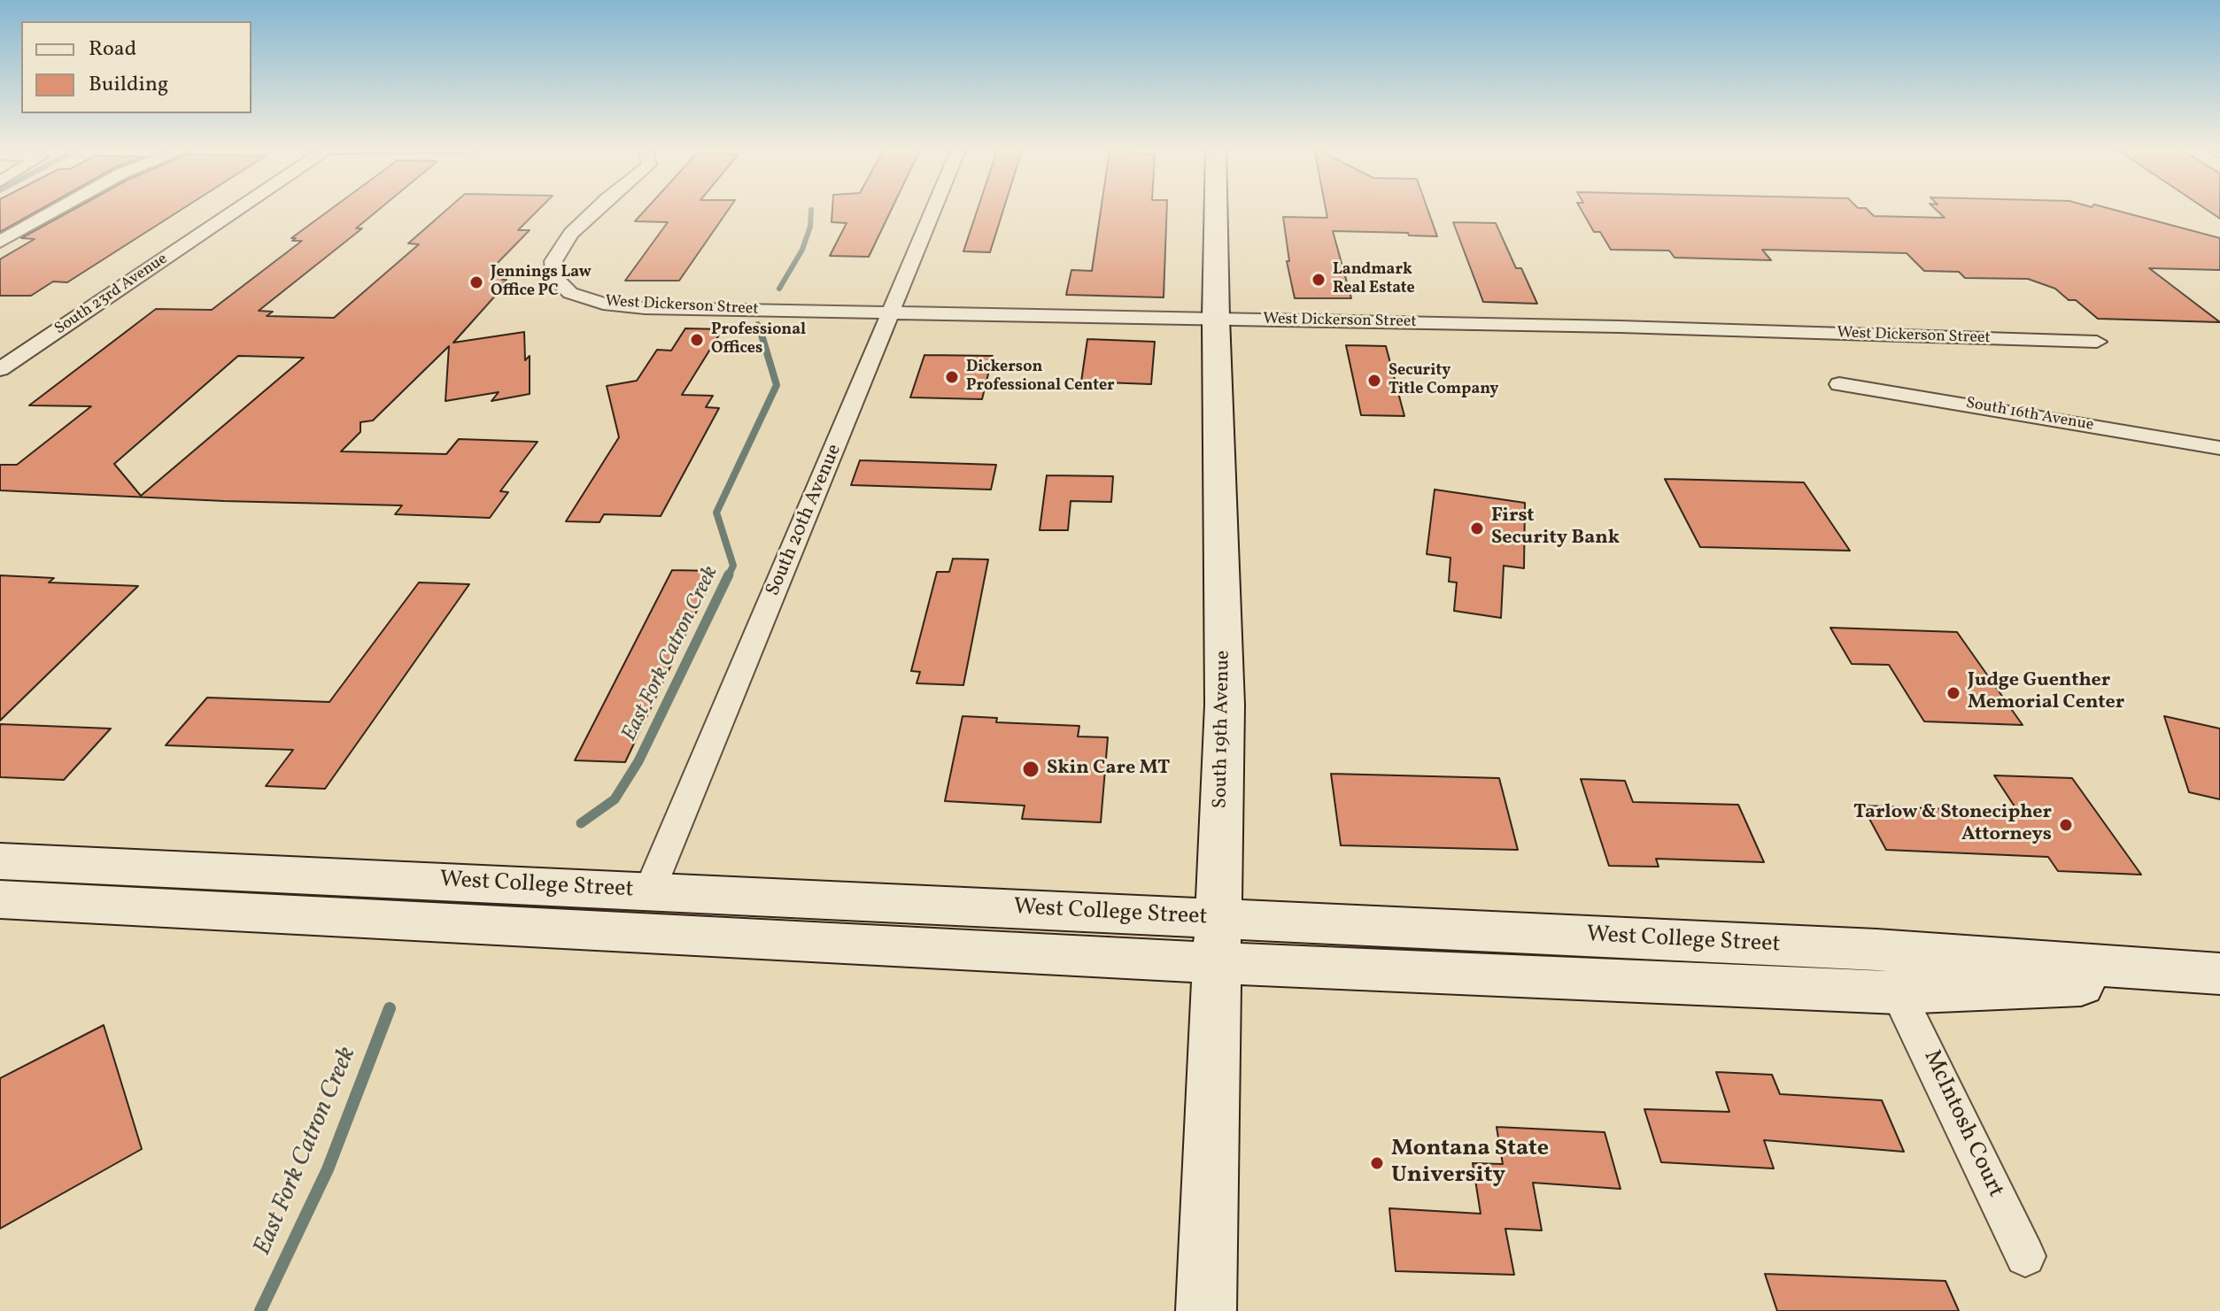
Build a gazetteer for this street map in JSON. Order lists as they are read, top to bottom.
{
  "streets": {
    "main road": ["South 19th Avenue", "West College Street"],
    "street": [
      "South 23rd Avenue",
      "West Dickerson Street",
      "South 16th Avenue",
      "South 20th Avenue",
      "McIntosh Court"
    ]
  },
  "crossings": [
    ["West Dickerson Street", "South 20th Avenue"],
    ["West Dickerson Street", "South 19th Avenue"],
    ["South 20th Avenue", "West College Street"],
    ["South 19th Avenue", "West College Street"],
    ["West College Street", "McIntosh Court"]
  ],
  "water": ["East Fork Catron Creek"],
  "places": [
    "Landmark Real Estate",
    "Jennings Law Office PC",
    "Professional Offices",
    "Dickerson Professional Center",
    "Security Title Company",
    "First Security Bank",
    "Judge Guenther Memorial Center",
    "Skin Care MT",
    "Tarlow & Stonecipher Attorneys",
    "Montana State University"
  ],
  "legend": ["Road", "Building"]
}
